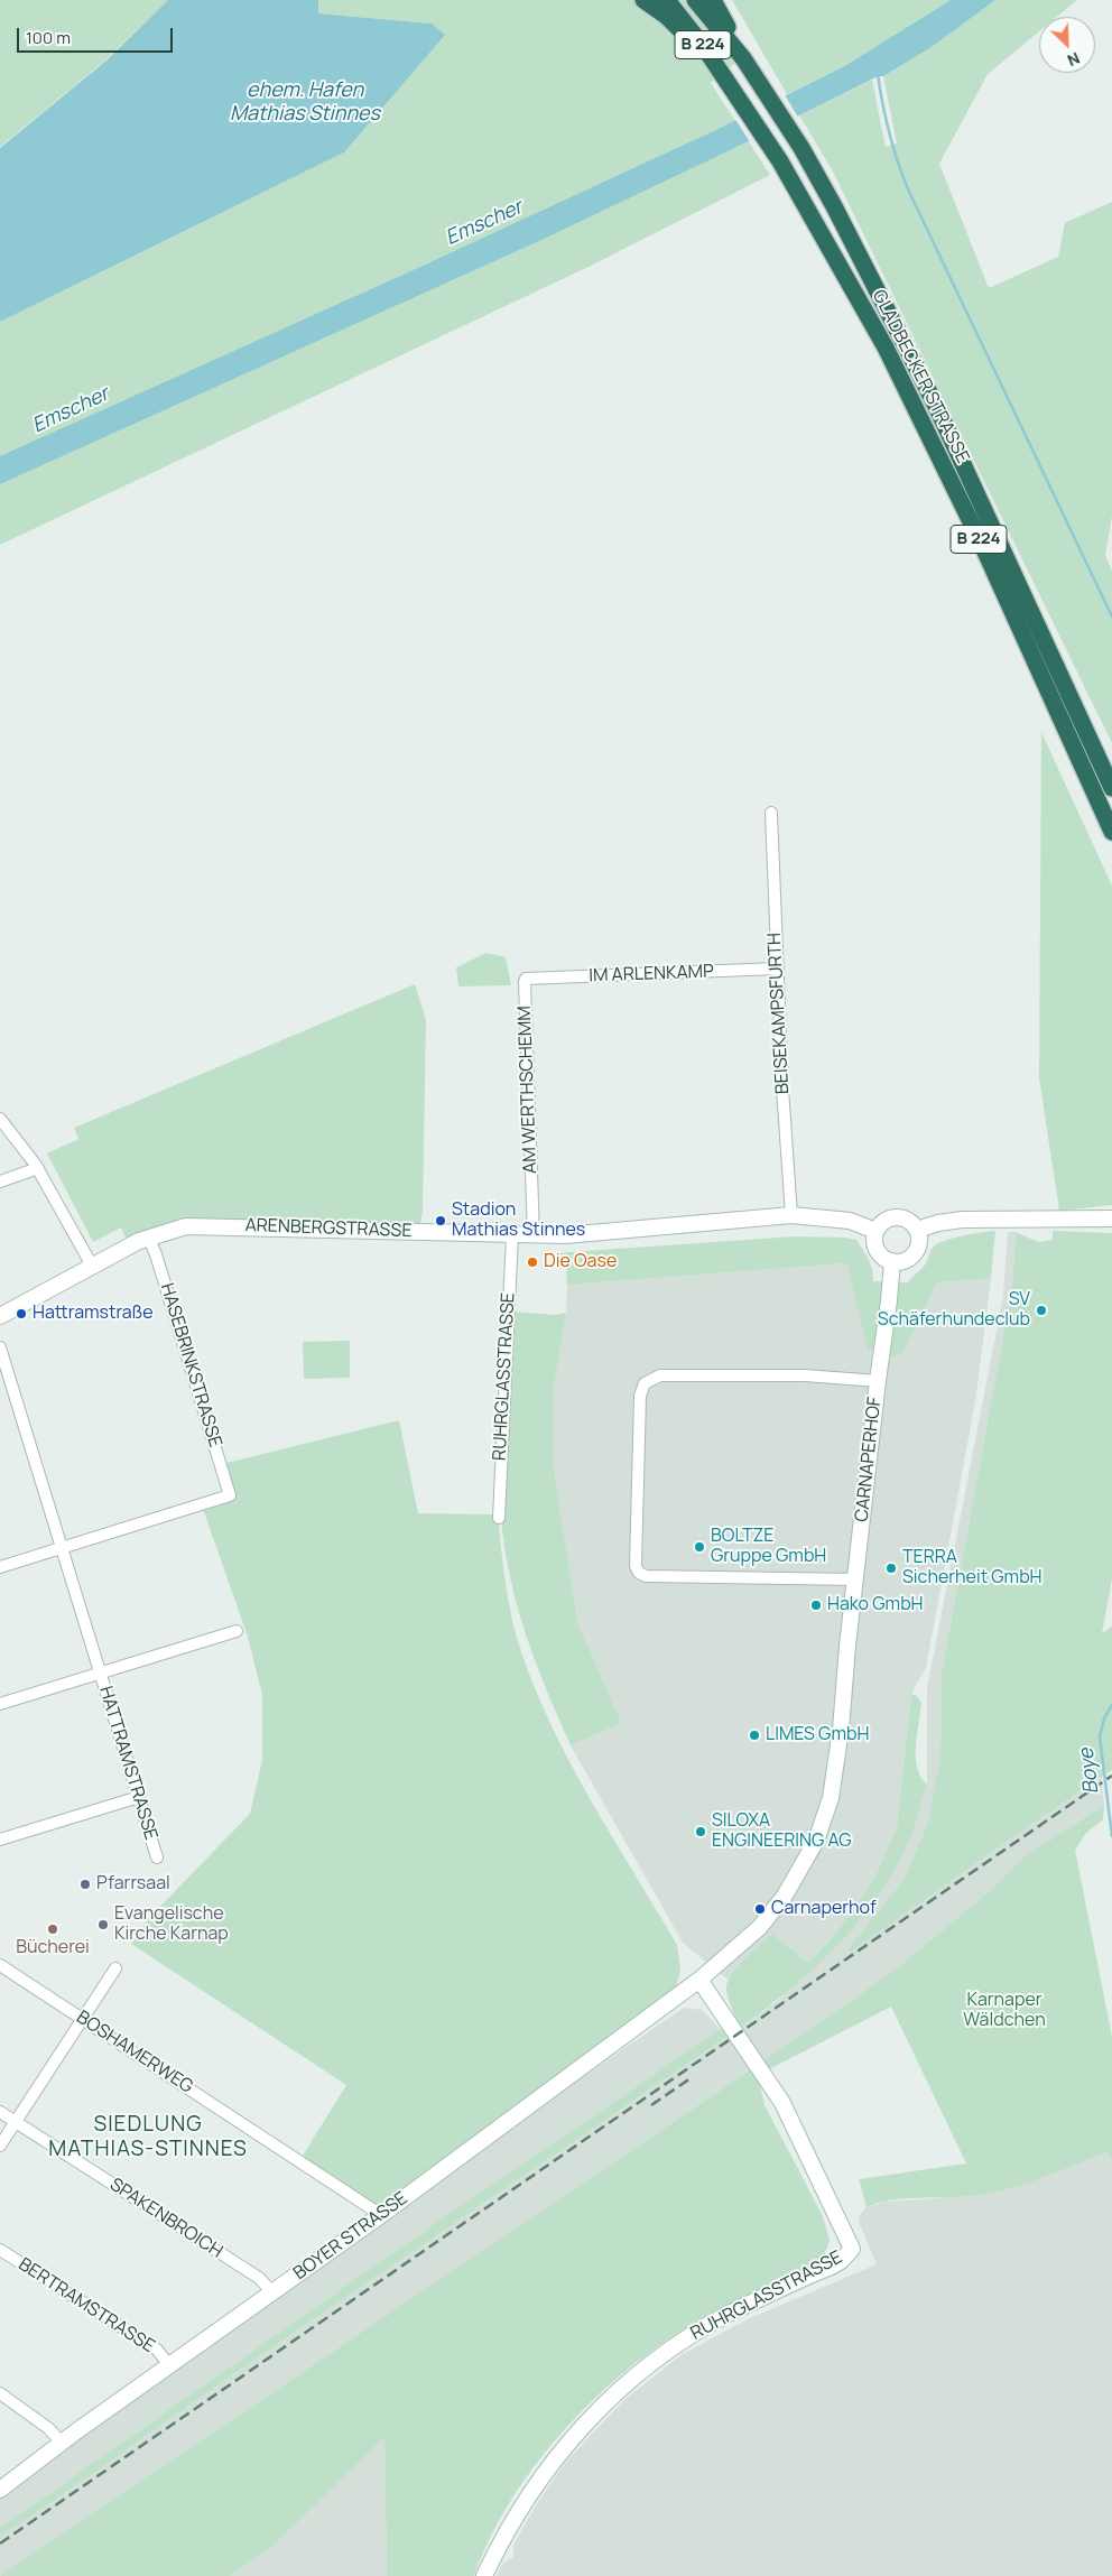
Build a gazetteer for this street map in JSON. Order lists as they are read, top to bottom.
{
  "streets": {
    "highway": ["B 224", "GLADBECKER STRASSE"],
    "street": [
      "IM ARLENKAMP",
      "BEISEKAMPSFURTH",
      "AM WERTHSCHEMM",
      "ARENBERGSTRASSE",
      "HASEBRINKSTRASSE",
      "RUHRGLASSTRASSE",
      "CARNAPERHOF",
      "HATTRAMSTRASSE",
      "BOSHAMERWEG",
      "SPAKENBROICH",
      "BOYER STRASSE",
      "BERTRAMSTRASSE"
    ]
  },
  "crossings": [
    ["IM ARLENKAMP", "BEISEKAMPSFURTH"],
    ["IM ARLENKAMP", "AM WERTHSCHEMM"],
    ["BEISEKAMPSFURTH", "ARENBERGSTRASSE"],
    ["AM WERTHSCHEMM", "ARENBERGSTRASSE"],
    ["ARENBERGSTRASSE", "HASEBRINKSTRASSE"],
    ["ARENBERGSTRASSE", "RUHRGLASSTRASSE"],
    ["ARENBERGSTRASSE", "CARNAPERHOF"],
    ["HASEBRINKSTRASSE", "HATTRAMSTRASSE"],
    ["RUHRGLASSTRASSE", "CARNAPERHOF"],
    ["RUHRGLASSTRASSE", "BOYER STRASSE"],
    ["CARNAPERHOF", "BOYER STRASSE"],
    ["BOSHAMERWEG", "BOYER STRASSE"],
    ["SPAKENBROICH", "BOYER STRASSE"],
    ["BOYER STRASSE", "BERTRAMSTRASSE"]
  ],
  "districts": ["SIEDLUNG MATHIAS-STINNES"],
  "water": ["ehem. Hafen Mathias Stinnes", "Emscher", "Boye"],
  "parks": ["Karnaper Wäldchen"],
  "places": [
    "Stadion Mathias Stinnes",
    "Die Oase",
    "SV Schäferhundeclub",
    "Hattramstraße",
    "BOLTZE Gruppe GmbH",
    "TERRA Sicherheit GmbH",
    "Hako GmbH",
    "LIMES GmbH",
    "SILOXA ENGINEERING AG",
    "Pfarrsaal",
    "Carnaperhof",
    "Evangelische Kirche Karnap",
    "Bücherei"
  ],
  "scale_bar": "100 m",
  "north": "bottom right"
}
